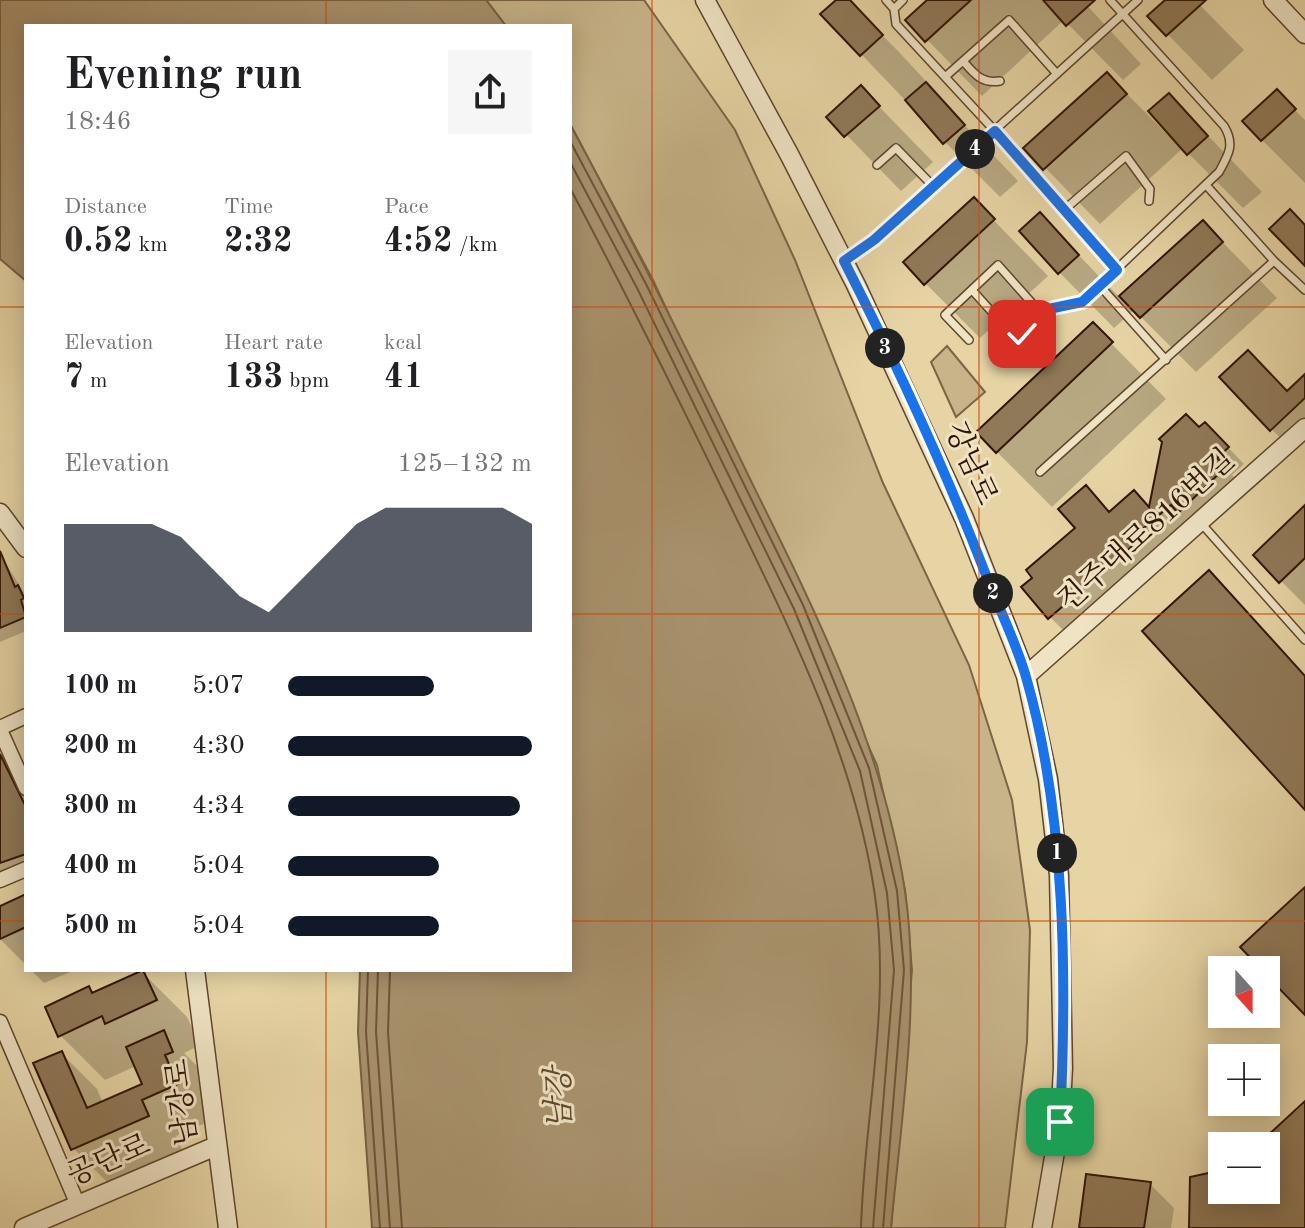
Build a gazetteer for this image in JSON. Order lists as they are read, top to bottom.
{
  "streets": {
    "street": [
      "강남로",
      "진주대로816번길",
      "남강로",
      "공단로"
    ]
  },
  "crossings": [
    ["강남로", "진주대로816번길"],
    ["남강로", "공단로"]
  ],
  "water": ["남강"],
  "north": "bottom",
  "page": {
    "heading": ["Evening run", "18:46"],
    "pins": [
      "4",
      "3",
      "2",
      "1"
    ],
    "stats": [
      ["Distance", "0.52 km"],
      ["Time", "2:32"],
      ["Pace", "4:52 /km"],
      ["Elevation", "7 m"],
      ["Heart rate", "133 bpm"],
      ["kcal", "41"]
    ],
    "chart": ["Elevation", "125–132 m"],
    "list": [
      {
        "name": "100 m",
        "note": "5:07"
      },
      {
        "name": "200 m",
        "note": "4:30"
      },
      {
        "name": "300 m",
        "note": "4:34"
      },
      {
        "name": "400 m",
        "note": "5:04"
      },
      {
        "name": "500 m",
        "note": "5:04"
      }
    ],
    "map_buttons": ["+", "−"]
  }
}
